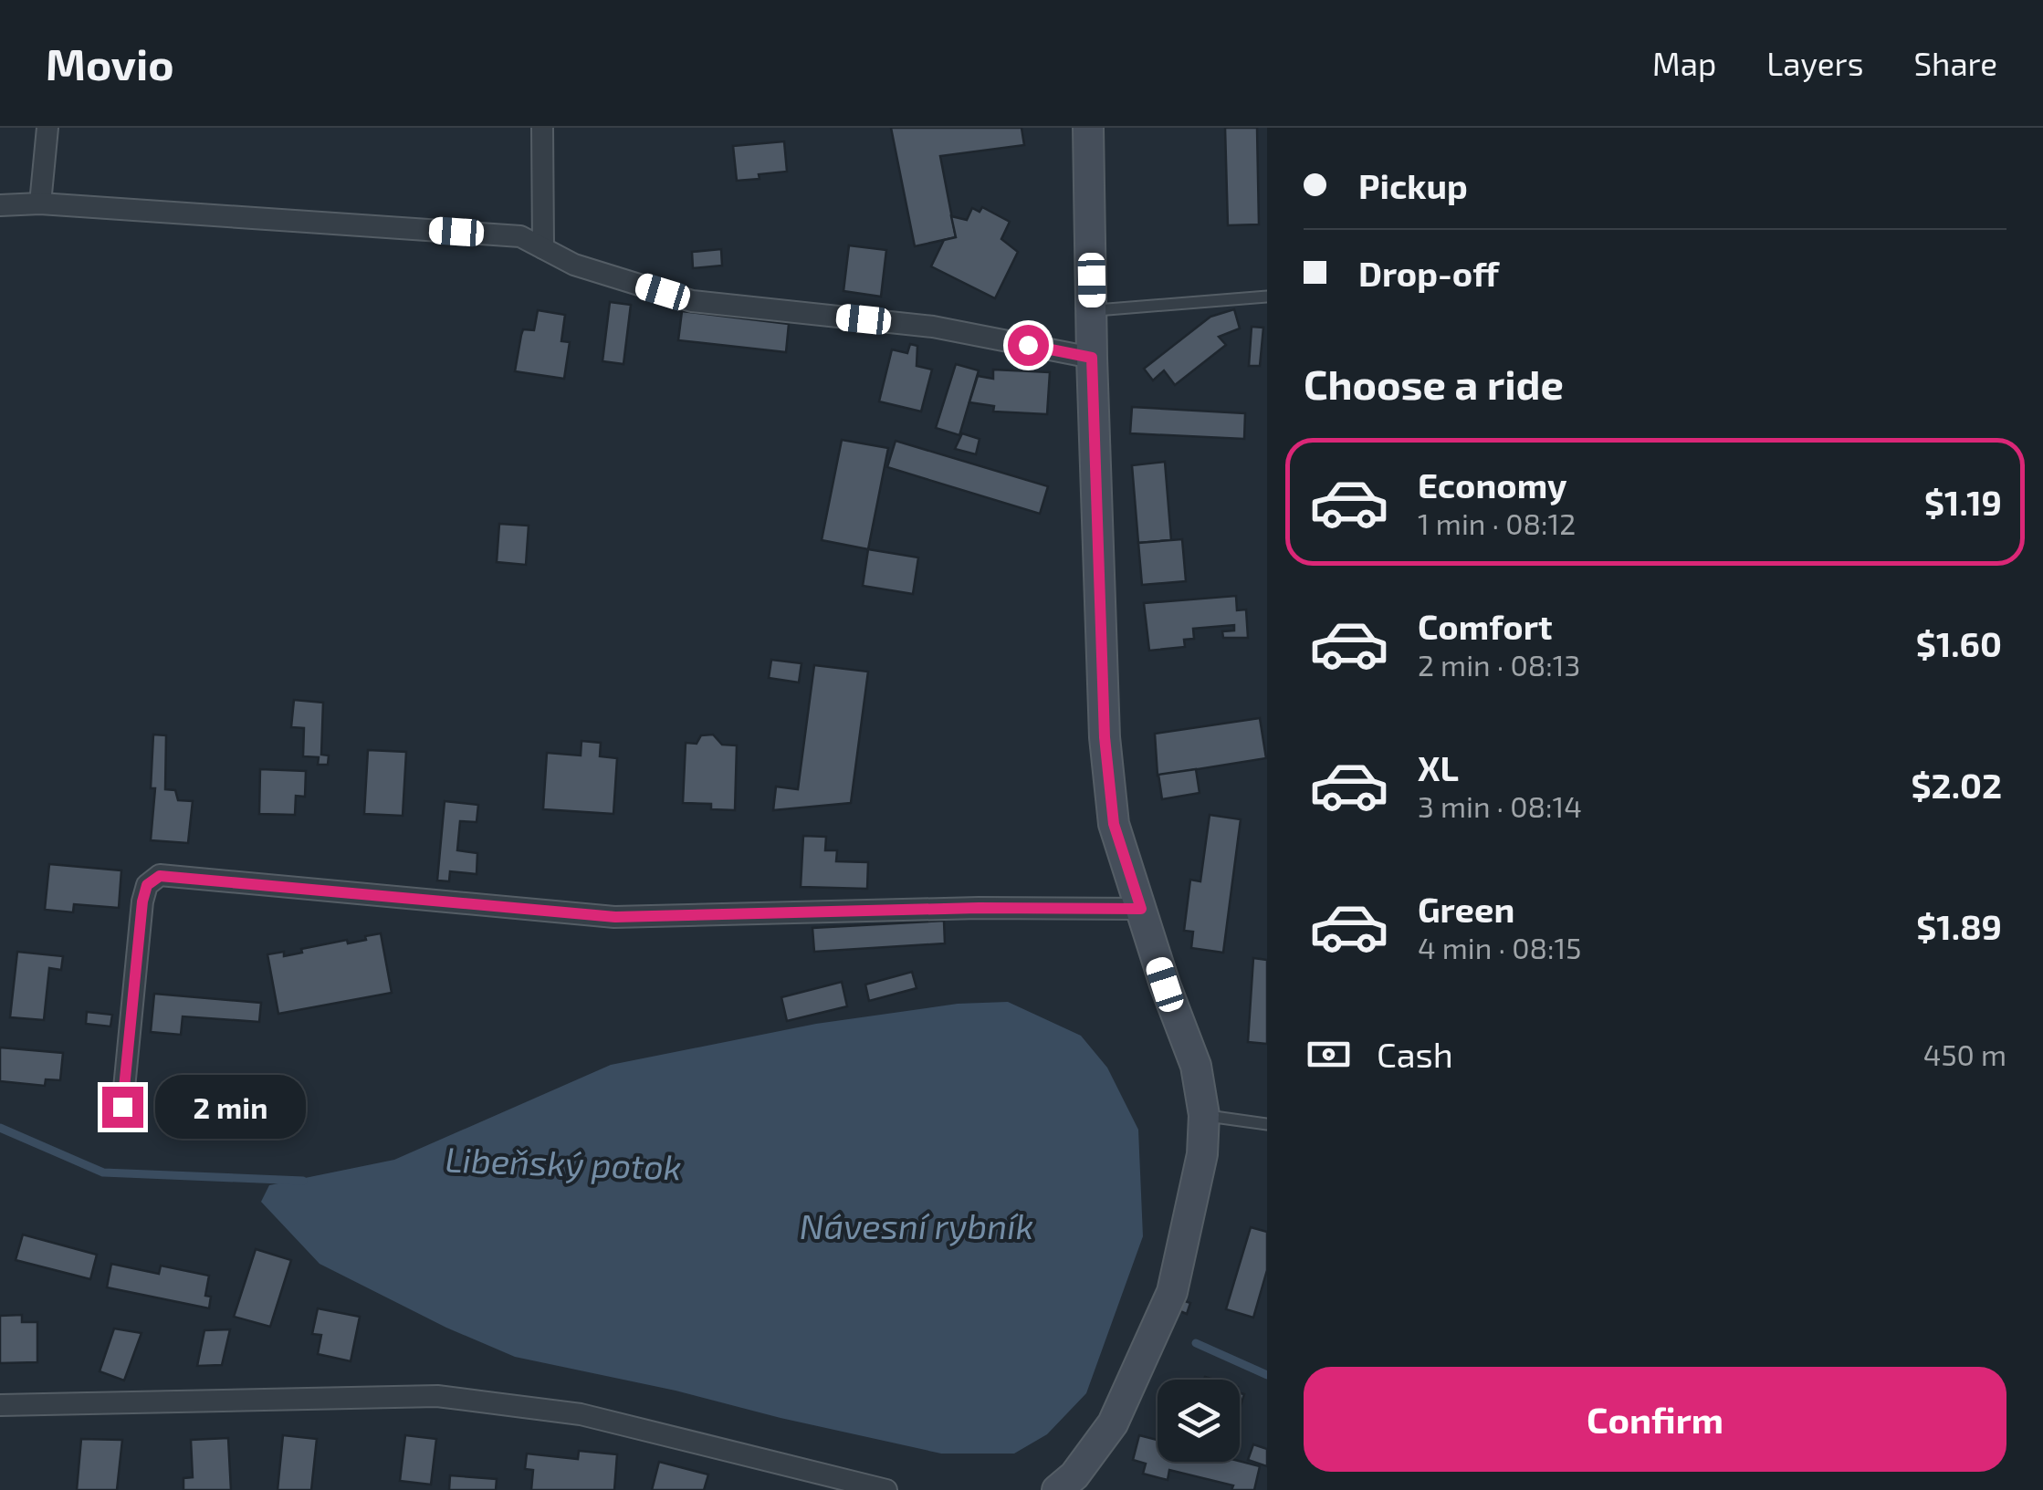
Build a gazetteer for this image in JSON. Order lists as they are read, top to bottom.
{
  "water": ["Libeňský potok", "Návesní rybník"],
  "page": {
    "header": "Movio",
    "nav": ["Map", "Layers", "Share"],
    "banner": ["Pickup", "Drop-off"],
    "heading": "Choose a ride",
    "list": [
      {
        "name": "Economy",
        "note": "1 min · 08:12",
        "value": "$1.19"
      },
      {
        "name": "Comfort",
        "note": "2 min · 08:13",
        "value": "$1.60"
      },
      {
        "name": "XL",
        "note": "3 min · 08:14",
        "value": "$2.02"
      },
      {
        "name": "Green",
        "note": "4 min · 08:15",
        "value": "$1.89"
      }
    ],
    "pay": ["Cash", "450 m"],
    "bubble": "2 min",
    "buttons": "Confirm"
  }
}
